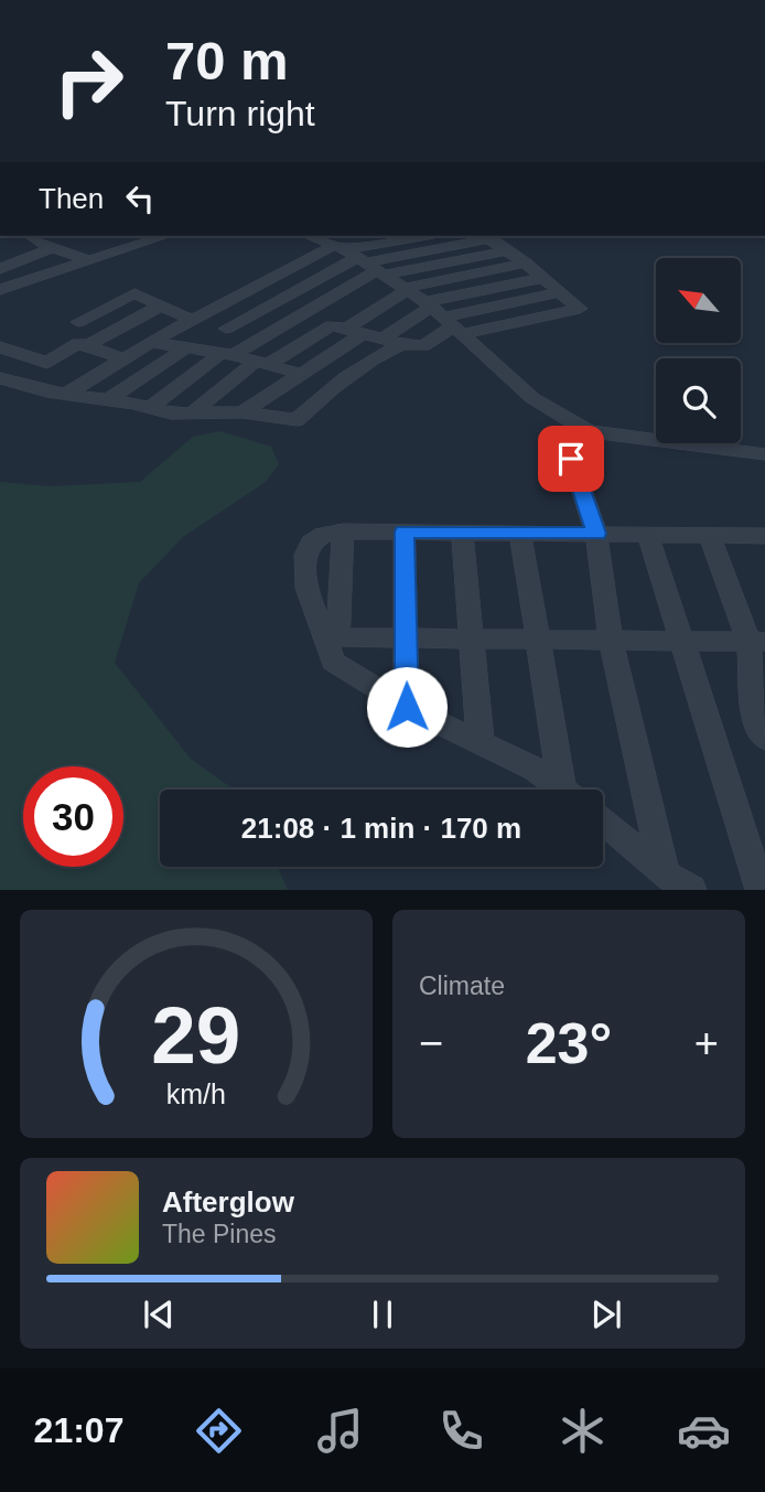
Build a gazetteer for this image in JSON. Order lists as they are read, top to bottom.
{
  "north": "top left",
  "page": {
    "turn": ["70 m", "Turn right"],
    "then": "Then",
    "limit": "30",
    "trip": "21:08 · 1 min · 170 m",
    "tile": "Climate",
    "heat": ["−", "23°", "+"],
    "song": ["Afterglow", "The Pines"],
    "tabs": "21:07",
    "gauge": ["29", "km/h"]
  }
}
